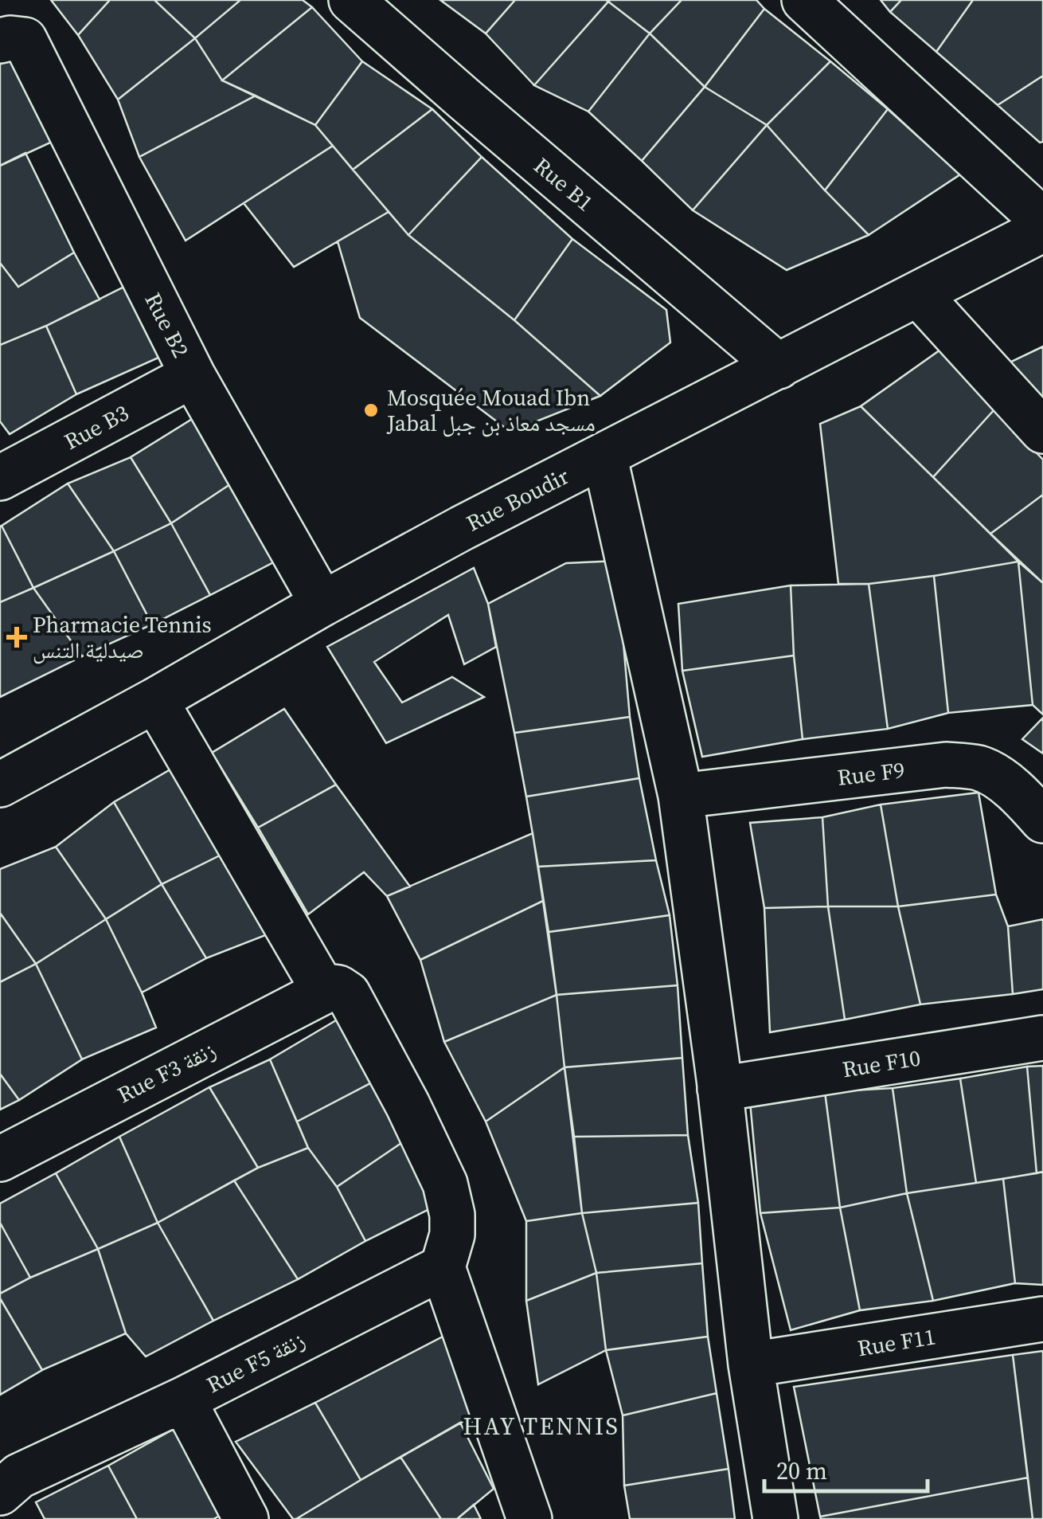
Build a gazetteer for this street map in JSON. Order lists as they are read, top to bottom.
{
  "streets": {
    "street": [
      "Rue B1",
      "Rue B2",
      "Rue B3",
      "Rue Boudir",
      "Rue F9",
      "Rue F10",
      "Rue F3 زنقة",
      "Rue F11",
      "Rue F5 زنقة"
    ]
  },
  "crossings": [
    ["Rue B1", "Rue Boudir"],
    ["Rue B2", "Rue B3"],
    ["Rue B2", "Rue Boudir"]
  ],
  "districts": ["HAY TENNIS"],
  "places": {
    "other": ["Mosquée Mouad Ibn Jabal مسجد معاذ بن جبل"],
    "health": ["Pharmacie Tennis صيدلية التنس"]
  },
  "scale_bar": "20 m"
}
